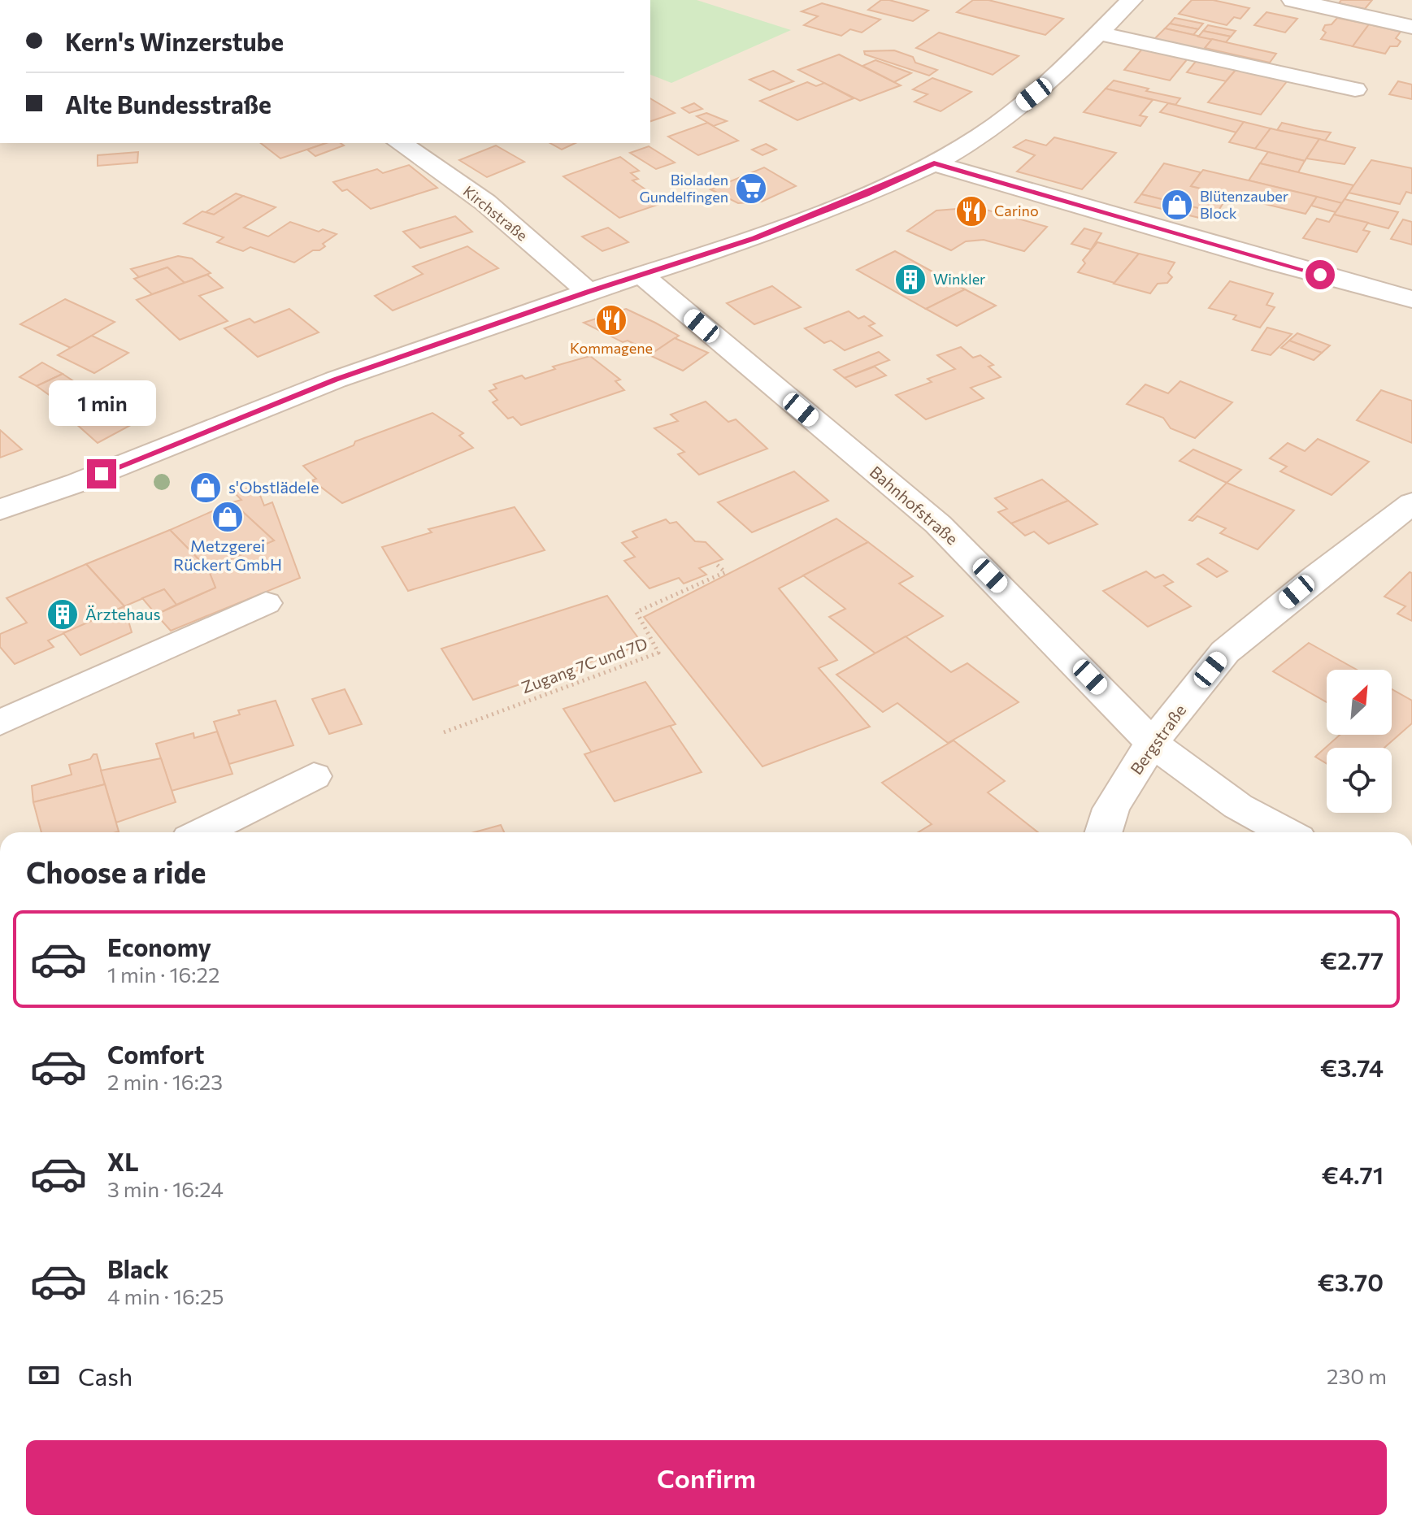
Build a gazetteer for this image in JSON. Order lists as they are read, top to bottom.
{
  "streets": {
    "street": ["Kirchstraße", "Bahnhofstraße", "Bergstraße"],
    "path": ["Zugang 7C und 7D"]
  },
  "crossings": [
    ["Bahnhofstraße", "Bergstraße"]
  ],
  "places": {
    "supermarket": ["Bioladen Gundelfingen"],
    "shop": ["Blütenzauber Block", "s'Obstlädele", "Metzgerei Rückert GmbH"],
    "restaurant": ["Carino", "Kommagene"],
    "building": ["Winkler", "Ärztehaus"]
  },
  "north": "top right",
  "page": {
    "banner": ["Kern's Winzerstube", "Alte Bundesstraße"],
    "bubble": "1 min",
    "heading": "Choose a ride",
    "list": [
      {
        "name": "Economy",
        "note": "1 min · 16:22",
        "value": "€2.77"
      },
      {
        "name": "Comfort",
        "note": "2 min · 16:23",
        "value": "€3.74"
      },
      {
        "name": "XL",
        "note": "3 min · 16:24",
        "value": "€4.71"
      },
      {
        "name": "Black",
        "note": "4 min · 16:25",
        "value": "€3.70"
      }
    ],
    "pay": ["Cash", "230 m"],
    "buttons": "Confirm"
  }
}
